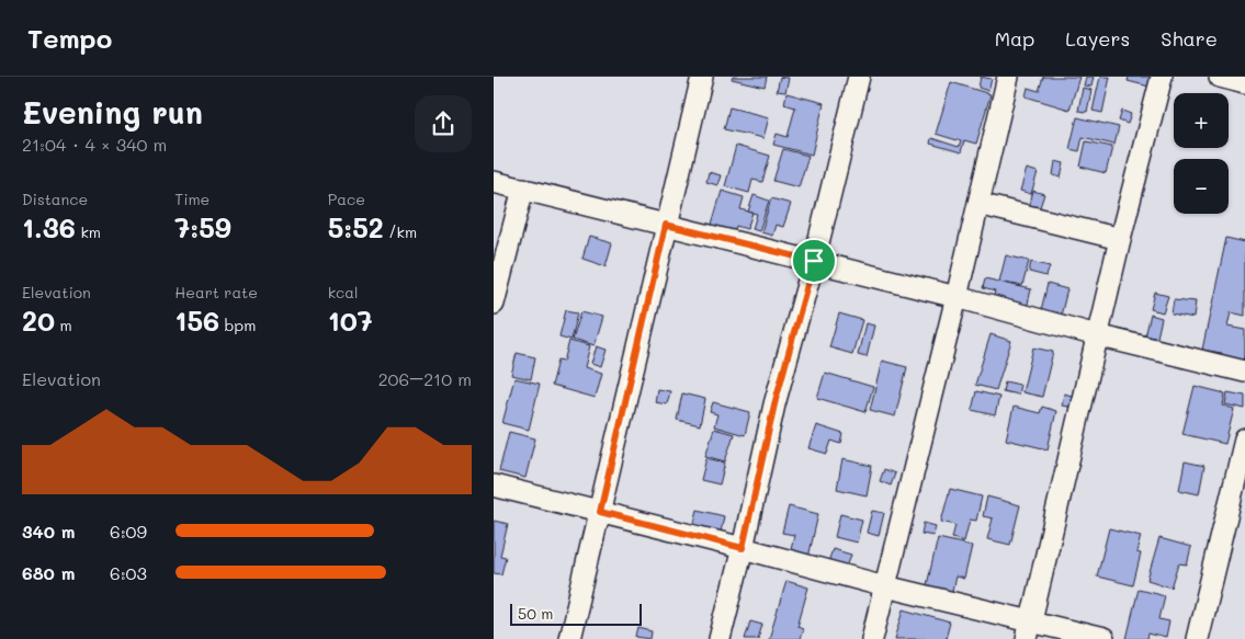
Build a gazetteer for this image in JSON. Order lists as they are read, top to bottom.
{
  "scale_bar": "50 m",
  "page": {
    "header": "Tempo",
    "nav": ["Map", "Layers", "Share"],
    "heading": ["Evening run", "21:04 · 4 × 340 m"],
    "map_buttons": ["+", "−"],
    "stats": [
      ["Distance", "1.36 km"],
      ["Time", "7:59"],
      ["Pace", "5:52 /km"],
      ["Elevation", "20 m"],
      ["Heart rate", "156 bpm"],
      ["kcal", "107"]
    ],
    "chart": ["Elevation", "206–210 m"],
    "list": [
      {
        "name": "340 m",
        "note": "6:09"
      },
      {
        "name": "680 m",
        "note": "6:03"
      }
    ],
    "scale": "50 m"
  }
}
